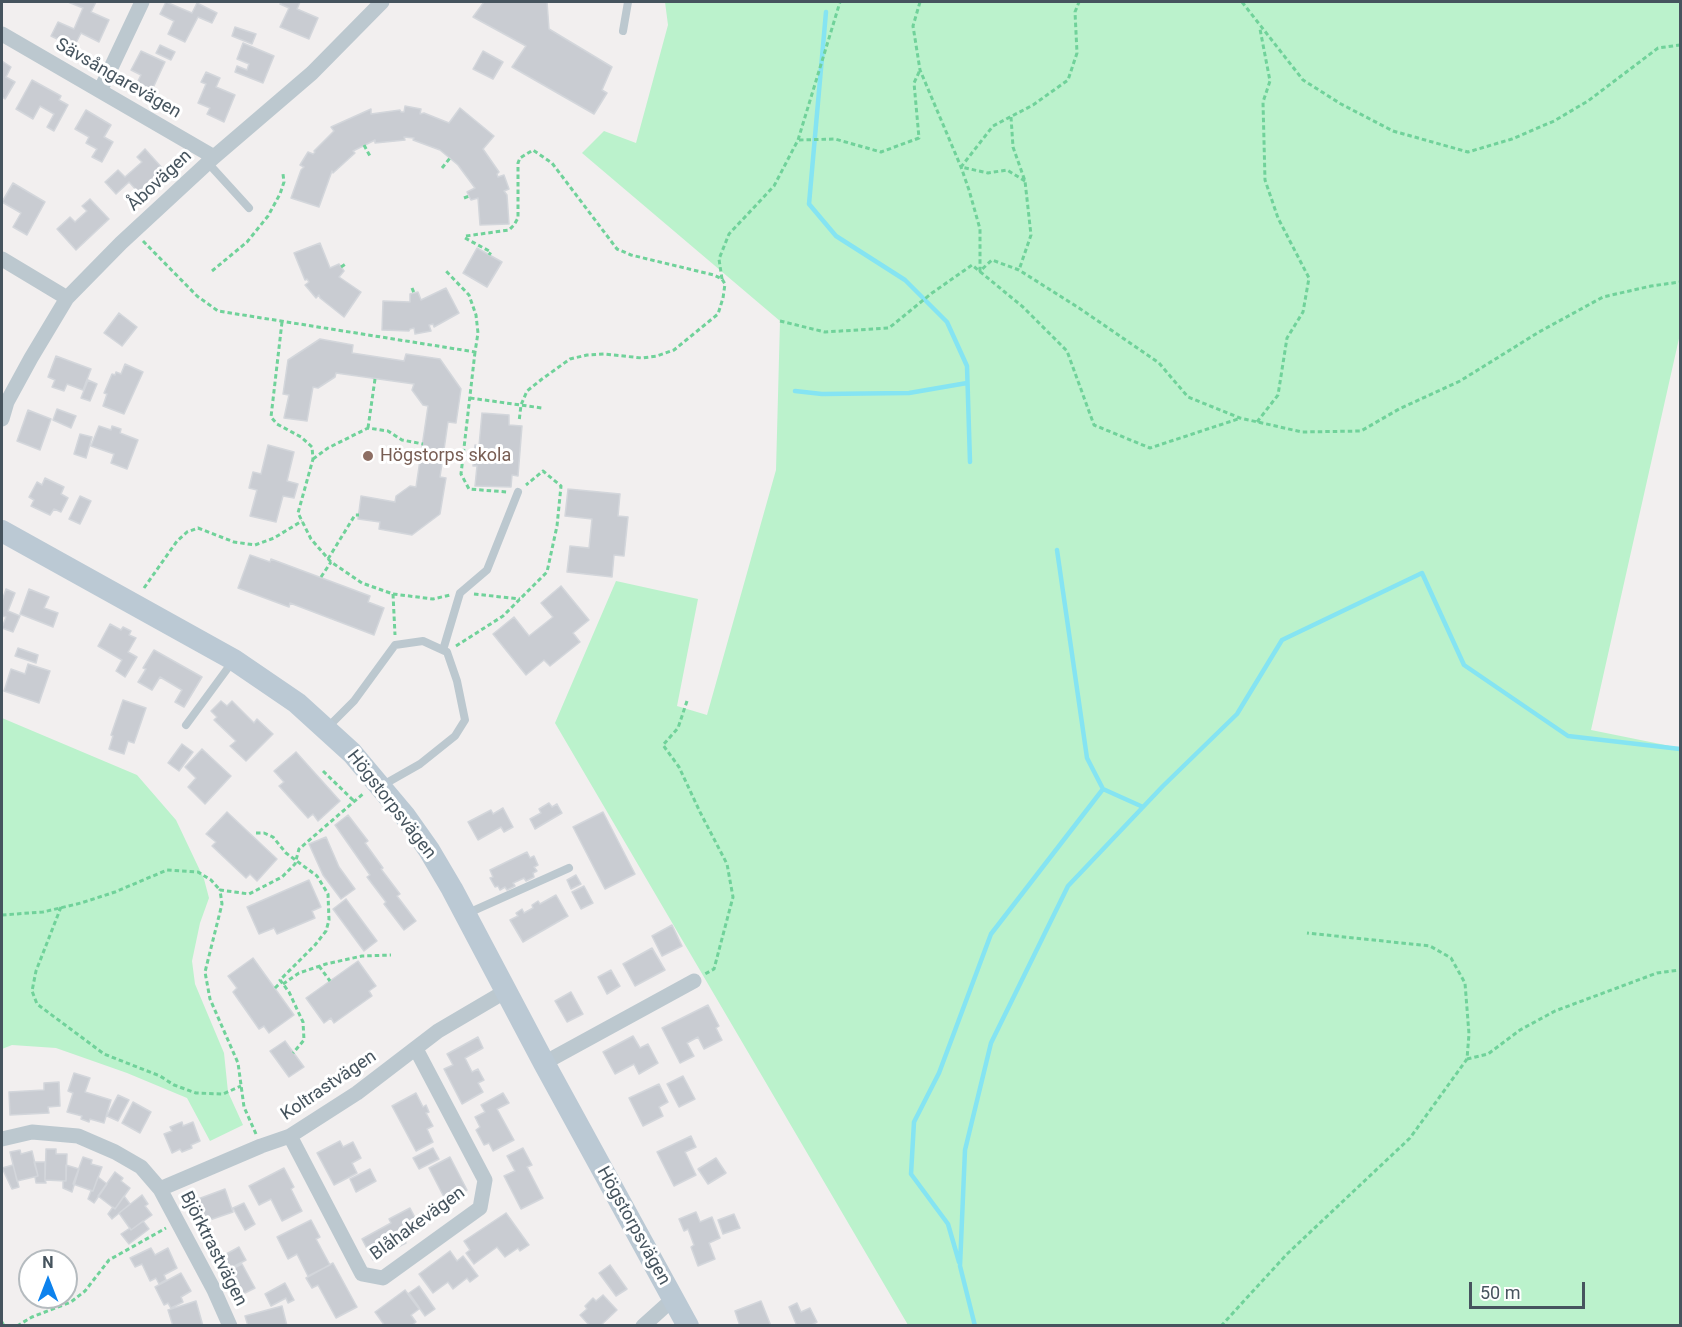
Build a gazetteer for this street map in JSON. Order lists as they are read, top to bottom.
{
  "streets": {
    "street": [
      "Sävsångarevägen",
      "Åbovägen",
      "Högstorpsvägen",
      "Koltrastvägen",
      "Blåhakevägen",
      "Björktrastvägen"
    ]
  },
  "crossings": [
    ["Sävsångarevägen", "Åbovägen"],
    ["Högstorpsvägen", "Koltrastvägen"],
    ["Koltrastvägen", "Blåhakevägen"],
    ["Koltrastvägen", "Björktrastvägen"]
  ],
  "places": ["Högstorps skola"],
  "scale_bar": "50 m",
  "north": "top"
}
